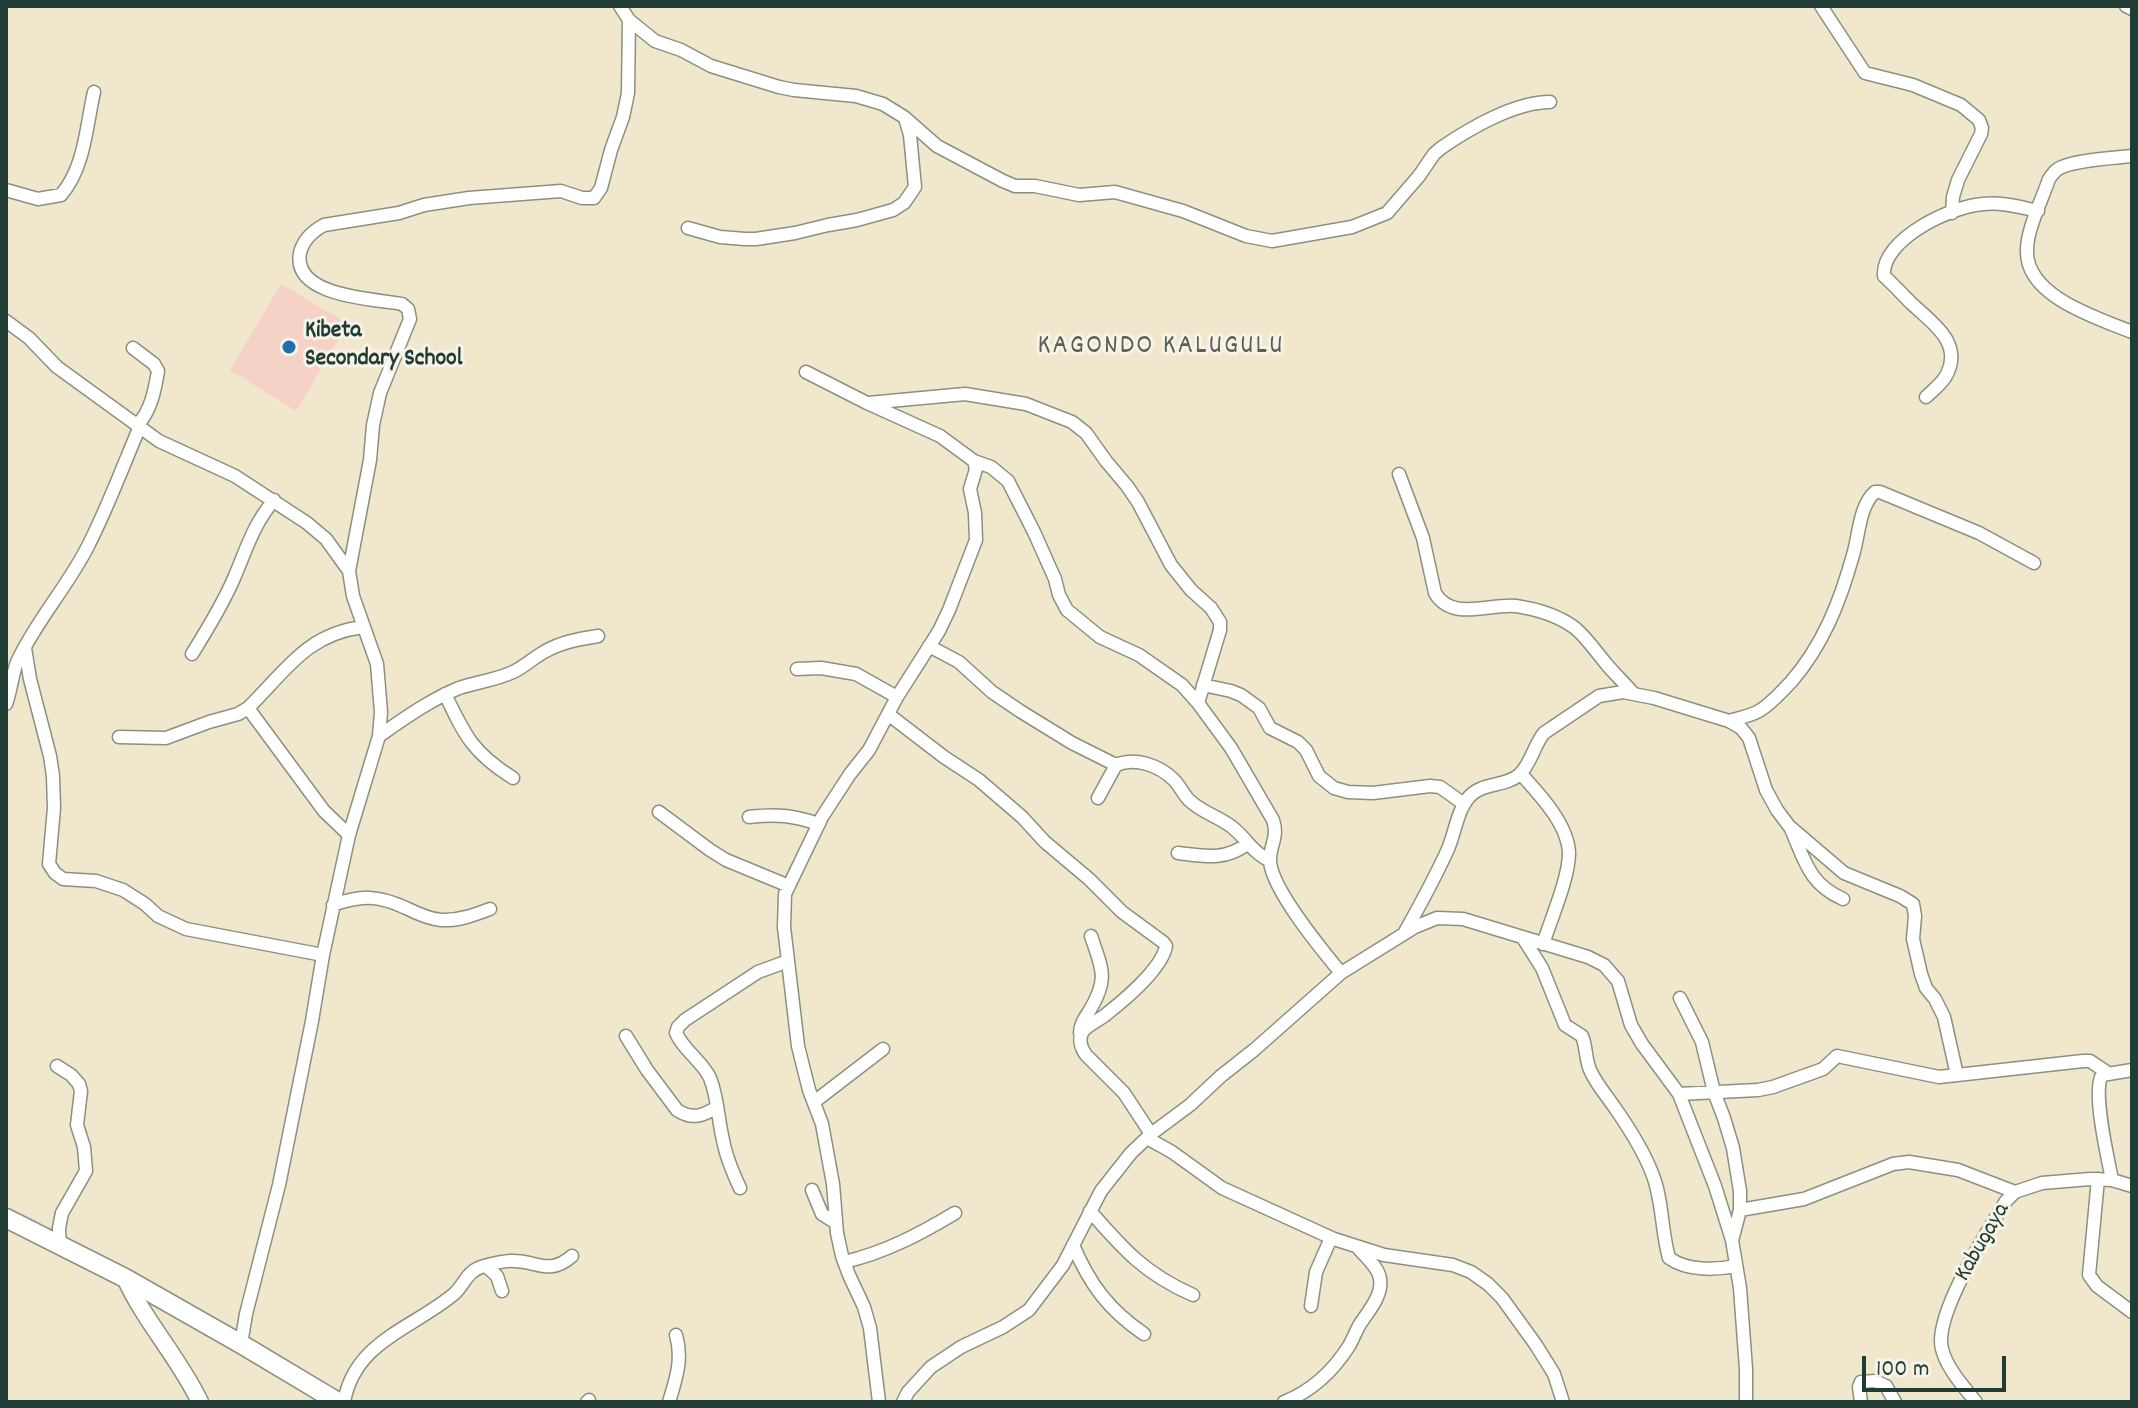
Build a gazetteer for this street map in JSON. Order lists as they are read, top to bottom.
{
  "streets": {
    "street": ["Kabugaya"]
  },
  "districts": ["KAGONDO KALUGULU"],
  "places": ["Kibeta Secondary School"],
  "scale_bar": "100 m"
}
